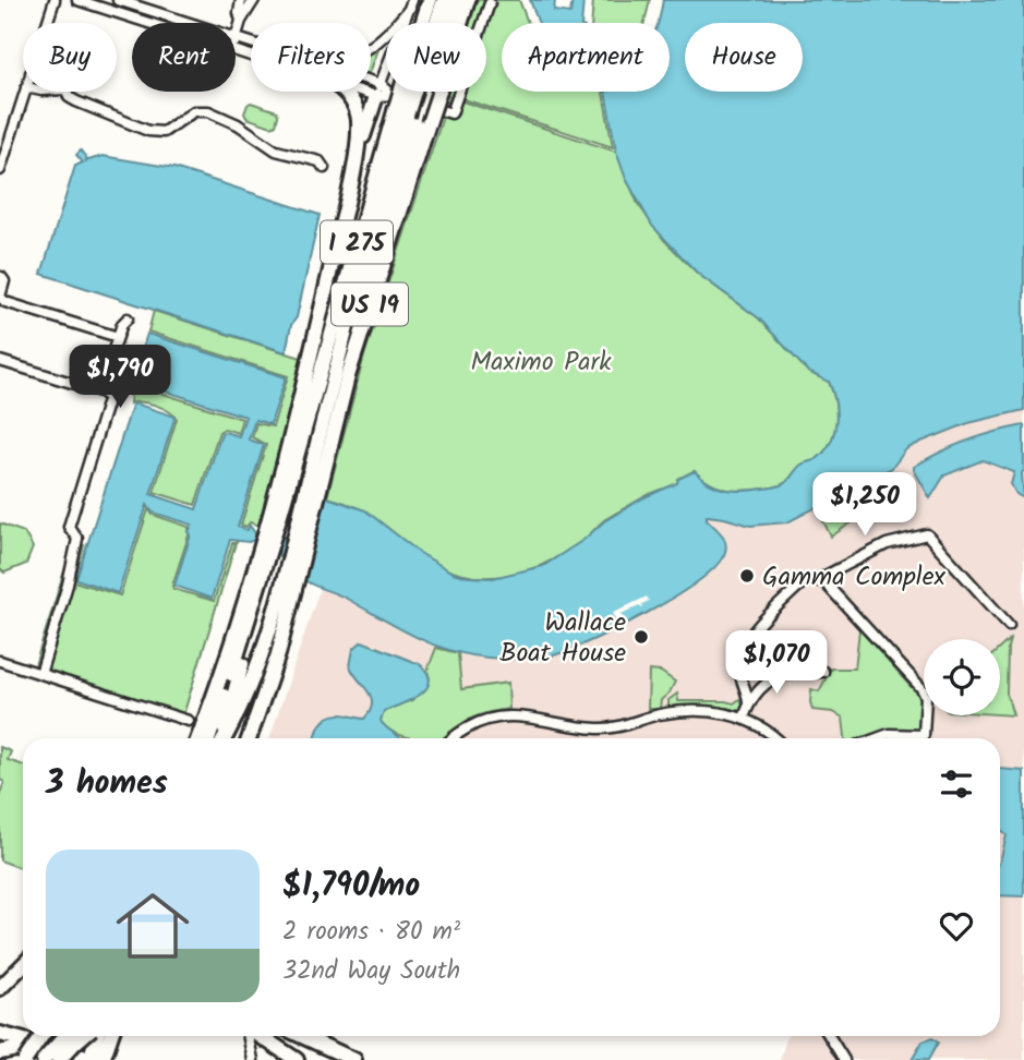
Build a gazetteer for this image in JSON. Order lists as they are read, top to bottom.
{
  "streets": {
    "highway": ["I 275", "US 19"]
  },
  "crossings": [
    ["I 275", "US 19"]
  ],
  "parks": ["Maximo Park"],
  "places": ["Gamma Complex", "Wallace Boat House"],
  "page": {
    "chip": [
      "Buy",
      "Rent",
      "Filters",
      "New",
      "Apartment",
      "House"
    ],
    "price": ["$1,790", "$1,250", "$1,070"],
    "heading": "3 homes",
    "list": [
      {
        "name": "$1,790/mo",
        "note": "2 rooms · 80 m² · 32nd Way South"
      }
    ]
  }
}
